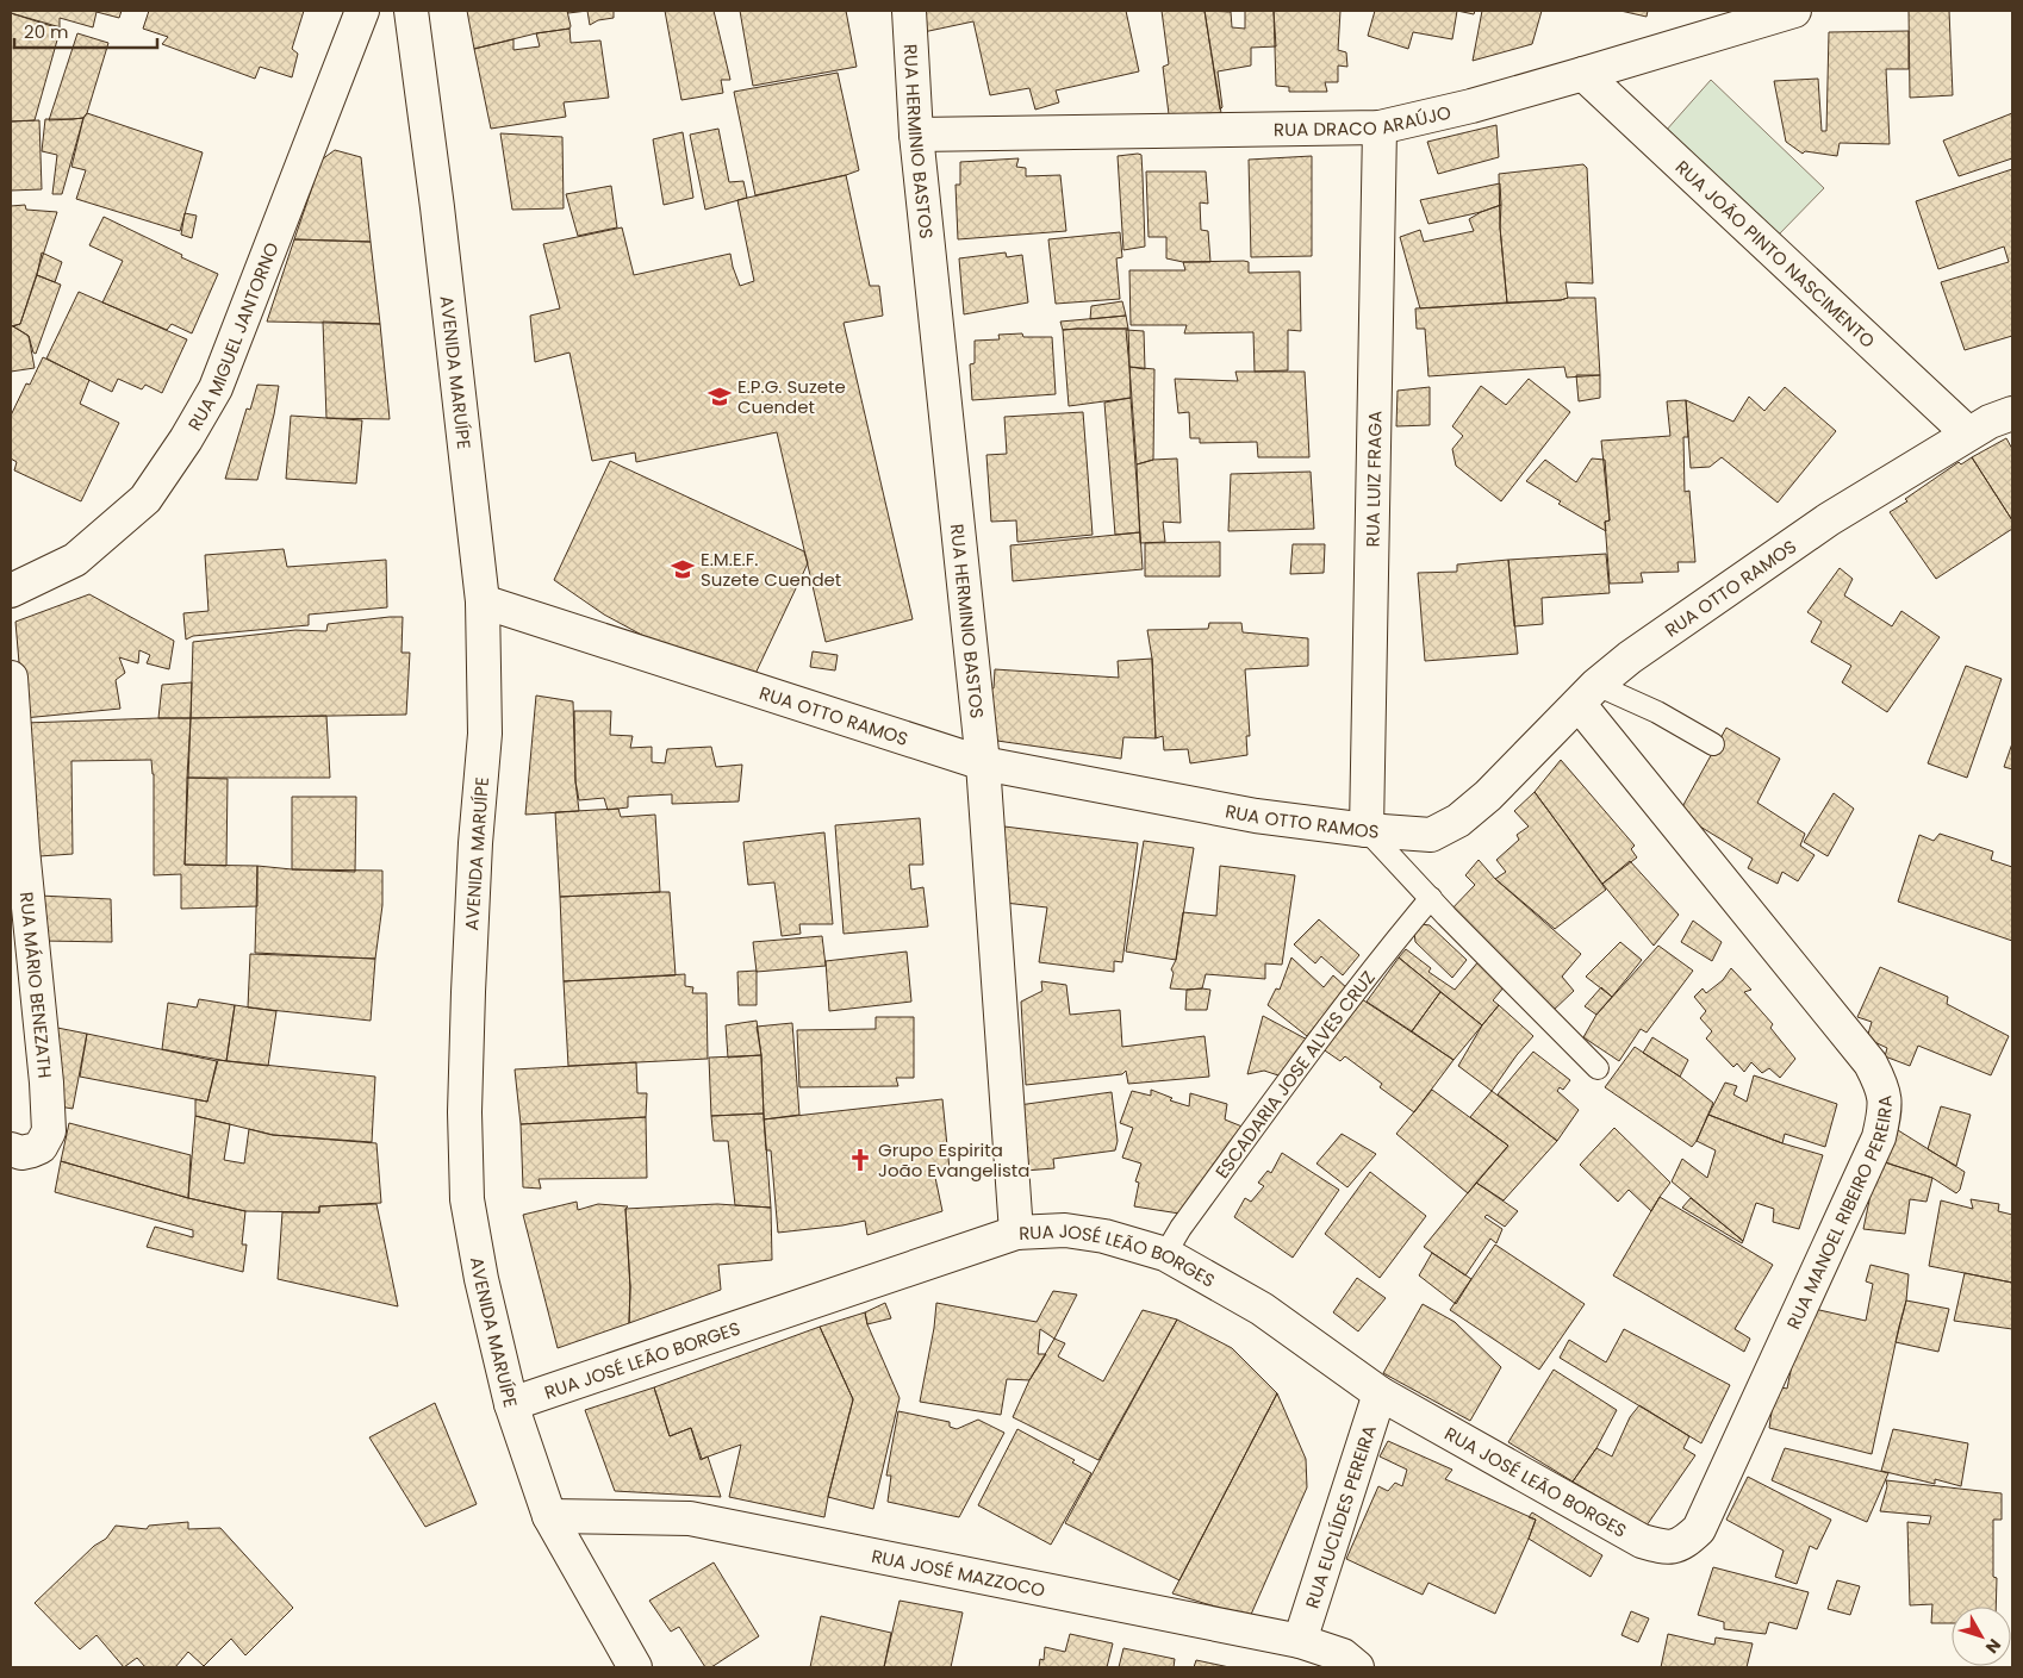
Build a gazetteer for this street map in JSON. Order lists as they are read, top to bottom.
{
  "streets": {
    "street": [
      "RUA DRACO ARAÚJO",
      "RUA HERMINIO BASTOS",
      "RUA JOÃO PINTO NASCIMENTO",
      "RUA MIGUEL JANTORNO",
      "AVENIDA MARUÍPE",
      "RUA LUIZ FRAGA",
      "RUA OTTO RAMOS",
      "RUA MÁRIO BENEZATH",
      "RUA MANOEL RIBEIRO PEREIRA",
      "RUA JOSÉ LEÃO BORGES",
      "RUA EUCLÍDES PEREIRA",
      "RUA JOSÉ MAZZOCO"
    ],
    "lane": ["ESCADARIA JOSE ALVES CRUZ"]
  },
  "crossings": [
    ["RUA DRACO ARAÚJO", "RUA HERMINIO BASTOS"],
    ["RUA DRACO ARAÚJO", "RUA JOÃO PINTO NASCIMENTO"],
    ["RUA DRACO ARAÚJO", "RUA LUIZ FRAGA"],
    ["RUA HERMINIO BASTOS", "RUA OTTO RAMOS"],
    ["RUA HERMINIO BASTOS", "RUA JOSÉ LEÃO BORGES"],
    ["RUA JOÃO PINTO NASCIMENTO", "RUA OTTO RAMOS"],
    ["AVENIDA MARUÍPE", "RUA OTTO RAMOS"],
    ["AVENIDA MARUÍPE", "RUA JOSÉ LEÃO BORGES"],
    ["AVENIDA MARUÍPE", "RUA JOSÉ MAZZOCO"],
    ["RUA LUIZ FRAGA", "RUA OTTO RAMOS"],
    ["RUA OTTO RAMOS", "RUA MANOEL RIBEIRO PEREIRA"],
    ["ESCADARIA JOSE ALVES CRUZ", "RUA JOSÉ LEÃO BORGES"],
    ["RUA MANOEL RIBEIRO PEREIRA", "RUA JOSÉ LEÃO BORGES"],
    ["RUA JOSÉ LEÃO BORGES", "RUA EUCLÍDES PEREIRA"],
    ["RUA EUCLÍDES PEREIRA", "RUA JOSÉ MAZZOCO"]
  ],
  "places": {
    "school or university": ["E.P.G. Suzete Cuendet", "E.M.E.F. Suzete Cuendet"],
    "church": ["Grupo Espirita João Evangelista"]
  },
  "scale_bar": "20 m",
  "north": "bottom right"
}
